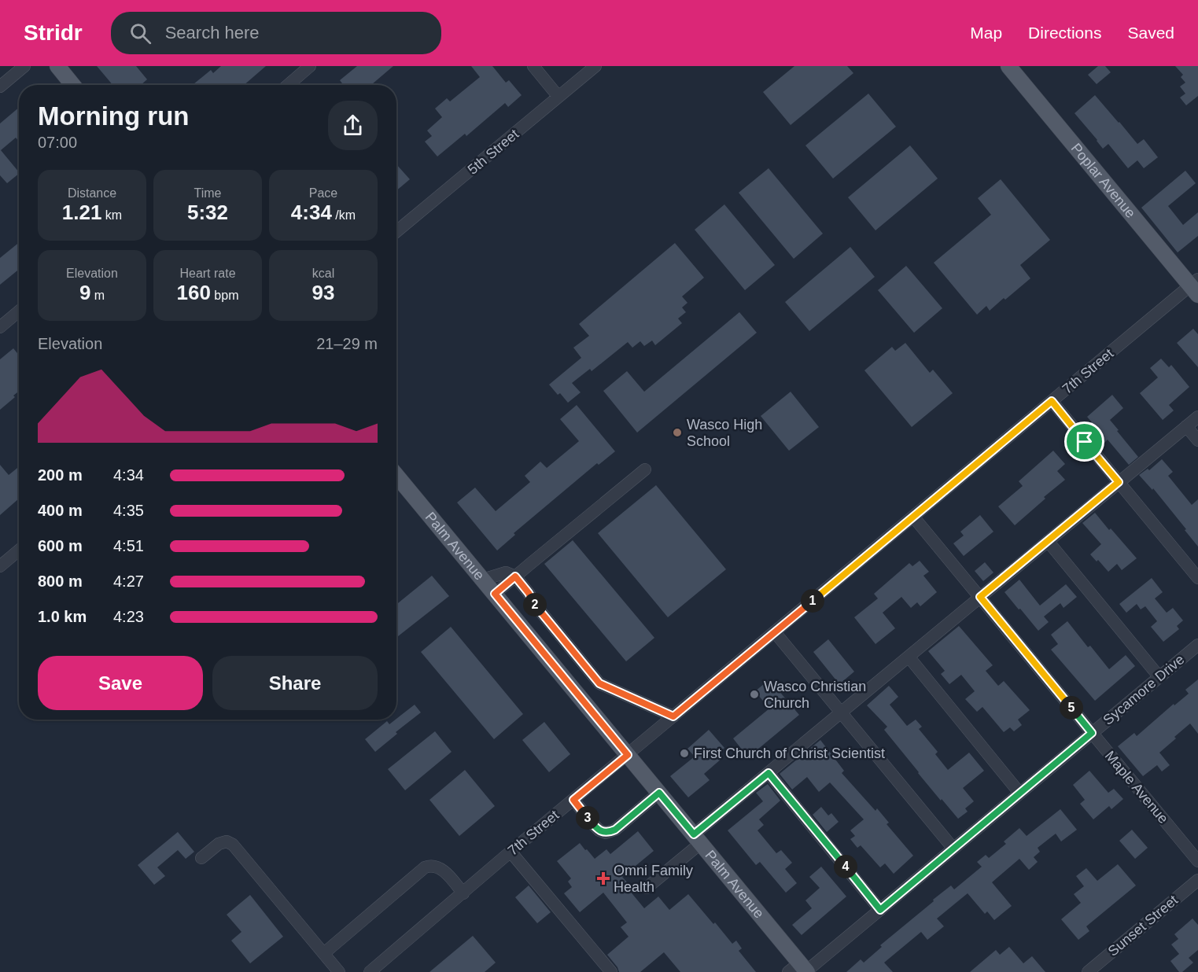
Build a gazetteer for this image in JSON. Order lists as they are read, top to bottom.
{
  "streets": {
    "main road": ["Poplar Avenue", "Palm Avenue"],
    "street": [
      "5th Street",
      "7th Street",
      "Sycamore Drive",
      "Maple Avenue",
      "Sunset Street"
    ]
  },
  "crossings": [
    ["Poplar Avenue", "7th Street"],
    ["7th Street", "Palm Avenue"],
    ["7th Street", "Maple Avenue"],
    ["Palm Avenue", "Sycamore Drive"],
    ["Sycamore Drive", "Maple Avenue"]
  ],
  "places": {
    "other": ["Wasco High School", "Wasco Christian Church", "First Church of Christ Scientist"],
    "health": ["Omni Family Health"]
  },
  "page": {
    "header": "Stridr",
    "search": "Search here",
    "nav": ["Map", "Directions", "Saved"],
    "heading": ["Morning run", "07:00"],
    "stats": [
      ["Distance", "1.21 km"],
      ["Time", "5:32"],
      ["Pace", "4:34 /km"],
      ["Elevation", "9 m"],
      ["Heart rate", "160 bpm"],
      ["kcal", "93"]
    ],
    "chart": ["Elevation", "21–29 m"],
    "list": [
      {
        "name": "200 m",
        "note": "4:34"
      },
      {
        "name": "400 m",
        "note": "4:35"
      },
      {
        "name": "600 m",
        "note": "4:51"
      },
      {
        "name": "800 m",
        "note": "4:27"
      },
      {
        "name": "1.0 km",
        "note": "4:23"
      }
    ],
    "pins": [
      "1",
      "2",
      "5",
      "3",
      "4"
    ],
    "buttons": ["Save", "Share"]
  }
}
